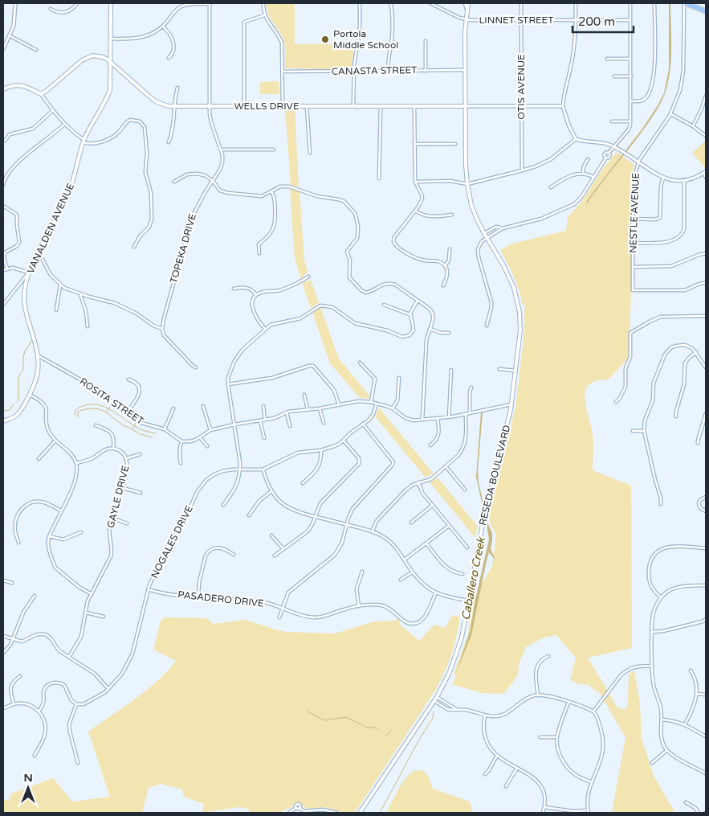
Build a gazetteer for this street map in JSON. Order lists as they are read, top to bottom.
{
  "streets": {
    "main road": ["WELLS DRIVE", "VANALDEN AVENUE", "RESEDA BOULEVARD"],
    "street": [
      "LINNET STREET",
      "CANASTA STREET",
      "OTIS AVENUE",
      "NESTLE AVENUE",
      "TOPEKA DRIVE",
      "ROSITA STREET",
      "GAYLE DRIVE",
      "NOGALES DRIVE",
      "PASADERO DRIVE"
    ]
  },
  "crossings": [
    ["LINNET STREET", "OTIS AVENUE"],
    ["LINNET STREET", "RESEDA BOULEVARD"],
    ["CANASTA STREET", "RESEDA BOULEVARD"],
    ["OTIS AVENUE", "WELLS DRIVE"],
    ["WELLS DRIVE", "VANALDEN AVENUE"],
    ["WELLS DRIVE", "TOPEKA DRIVE"],
    ["WELLS DRIVE", "RESEDA BOULEVARD"],
    ["VANALDEN AVENUE", "ROSITA STREET"],
    ["NOGALES DRIVE", "PASADERO DRIVE"]
  ],
  "water": ["Caballero Creek"],
  "places": ["Portola Middle School"],
  "scale_bar": "200 m",
  "north": "top"
}
